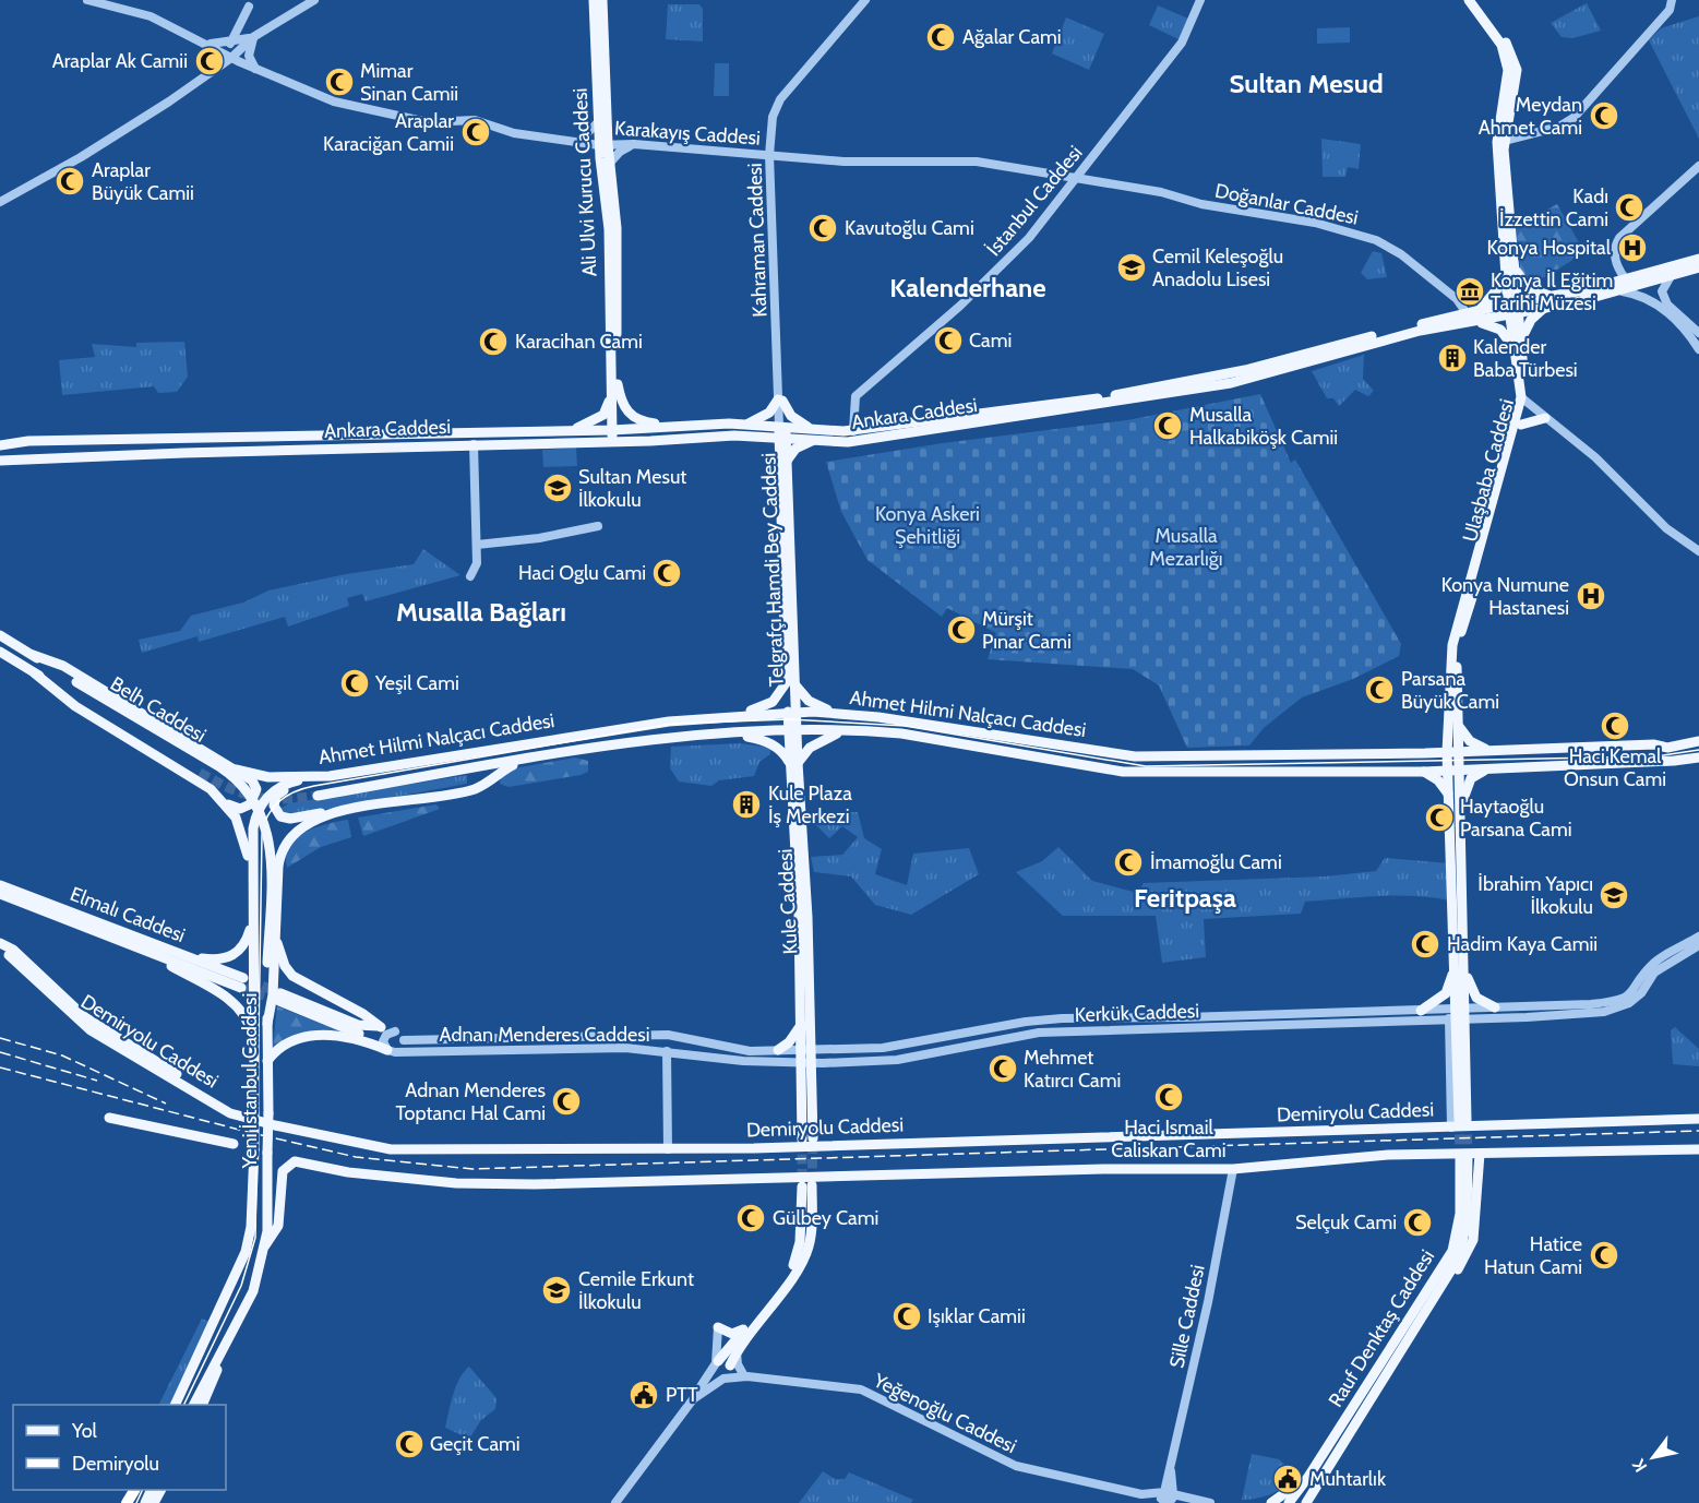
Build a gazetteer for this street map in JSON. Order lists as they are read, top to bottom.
{
  "streets": {
    "main road": [
      "Ali Ulvi Kurucu Caddesi",
      "Ankara Caddesi",
      "Ulaşbaba Caddesi",
      "Telgrafçı Hamdi Bey Caddesi",
      "Belh Caddesi",
      "Ahmet Hilmi Nalçacı Caddesi",
      "Kule Caddesi",
      "Elmalı Caddesi",
      "Demiryolu Caddesi",
      "Yeni İstanbul Caddesi",
      "Rauf Denktaş Caddesi"
    ],
    "street": [
      "Karakayış Caddesi",
      "İstanbul Caddesi",
      "Doğanlar Caddesi",
      "Kahraman Caddesi",
      "Kerkük Caddesi",
      "Adnan Menderes Caddesi",
      "Sille Caddesi",
      "Yeğenoğlu Caddesi"
    ]
  },
  "crossings": [
    ["Karakayış Caddesi", "Ali Ulvi Kurucu Caddesi"],
    ["Karakayış Caddesi", "İstanbul Caddesi"],
    ["Karakayış Caddesi", "Doğanlar Caddesi"],
    ["Karakayış Caddesi", "Kahraman Caddesi"],
    ["Ali Ulvi Kurucu Caddesi", "Ankara Caddesi"],
    ["İstanbul Caddesi", "Doğanlar Caddesi"],
    ["İstanbul Caddesi", "Ankara Caddesi"],
    ["Doğanlar Caddesi", "Ankara Caddesi"],
    ["Kahraman Caddesi", "Ankara Caddesi"],
    ["Kahraman Caddesi", "Telgrafçı Hamdi Bey Caddesi"],
    ["Ankara Caddesi", "Ulaşbaba Caddesi"],
    ["Ankara Caddesi", "Telgrafçı Hamdi Bey Caddesi"],
    ["Ulaşbaba Caddesi", "Ahmet Hilmi Nalçacı Caddesi"],
    ["Telgrafçı Hamdi Bey Caddesi", "Ahmet Hilmi Nalçacı Caddesi"],
    ["Telgrafçı Hamdi Bey Caddesi", "Kule Caddesi"],
    ["Belh Caddesi", "Ahmet Hilmi Nalçacı Caddesi"],
    ["Belh Caddesi", "Yeni İstanbul Caddesi"],
    ["Ahmet Hilmi Nalçacı Caddesi", "Kule Caddesi"],
    ["Kule Caddesi", "Kerkük Caddesi"],
    ["Kule Caddesi", "Adnan Menderes Caddesi"],
    ["Kerkük Caddesi", "Adnan Menderes Caddesi"],
    ["Sille Caddesi", "Yeğenoğlu Caddesi"]
  ],
  "districts": [
    "Sultan Mesud",
    "Kalenderhane",
    "Musalla Bağları",
    "Feritpaşa"
  ],
  "parks": ["Konya Askeri Şehitliği", "Musalla Mezarlığı"],
  "places": {
    "mosque": [
      "Ağalar Cami",
      "Araplar Ak Camii",
      "Mimar Sinan Camii",
      "Meydan Ahmet Cami",
      "Araplar Karaciğan Camii",
      "Araplar Büyük Camii",
      "Kadı İzzettin Cami",
      "Kavutoğlu Cami",
      "Cami",
      "Karacihan Cami",
      "Musalla Halkabiköşk Camii",
      "Haci Oglu Cami",
      "Mürşit Pınar Cami",
      "Yeşil Cami",
      "Parsana Büyük Cami",
      "Haci Kemal Onsun Cami",
      "Haytaoğlu Parsana Cami",
      "İmamoğlu Cami",
      "Hadim Kaya Camii",
      "Mehmet Katırcı Cami",
      "Haci Ismail Caliskan Cami",
      "Adnan Menderes Toptancı Hal Cami",
      "Gülbey Cami",
      "Selçuk Cami",
      "Hatice Hatun Cami",
      "Işıklar Camii",
      "Geçit Cami"
    ],
    "hospital": ["Konya Hospital", "Konya Numune Hastanesi"],
    "school or university": [
      "Cemil Keleşoğlu Anadolu Lisesi",
      "Sultan Mesut İlkokulu",
      "İbrahim Yapıcı İlkokulu",
      "Cemile Erkunt İlkokulu"
    ],
    "museum": ["Konya İl Eğitim Tarihi Müzesi"],
    "building": ["Kalender Baba Türbesi", "Kule Plaza İş Merkezi"],
    "public building": ["PTT", "Muhtarlık"]
  },
  "legend": ["Yol", "Demiryolu"],
  "north": "bottom left"
}
